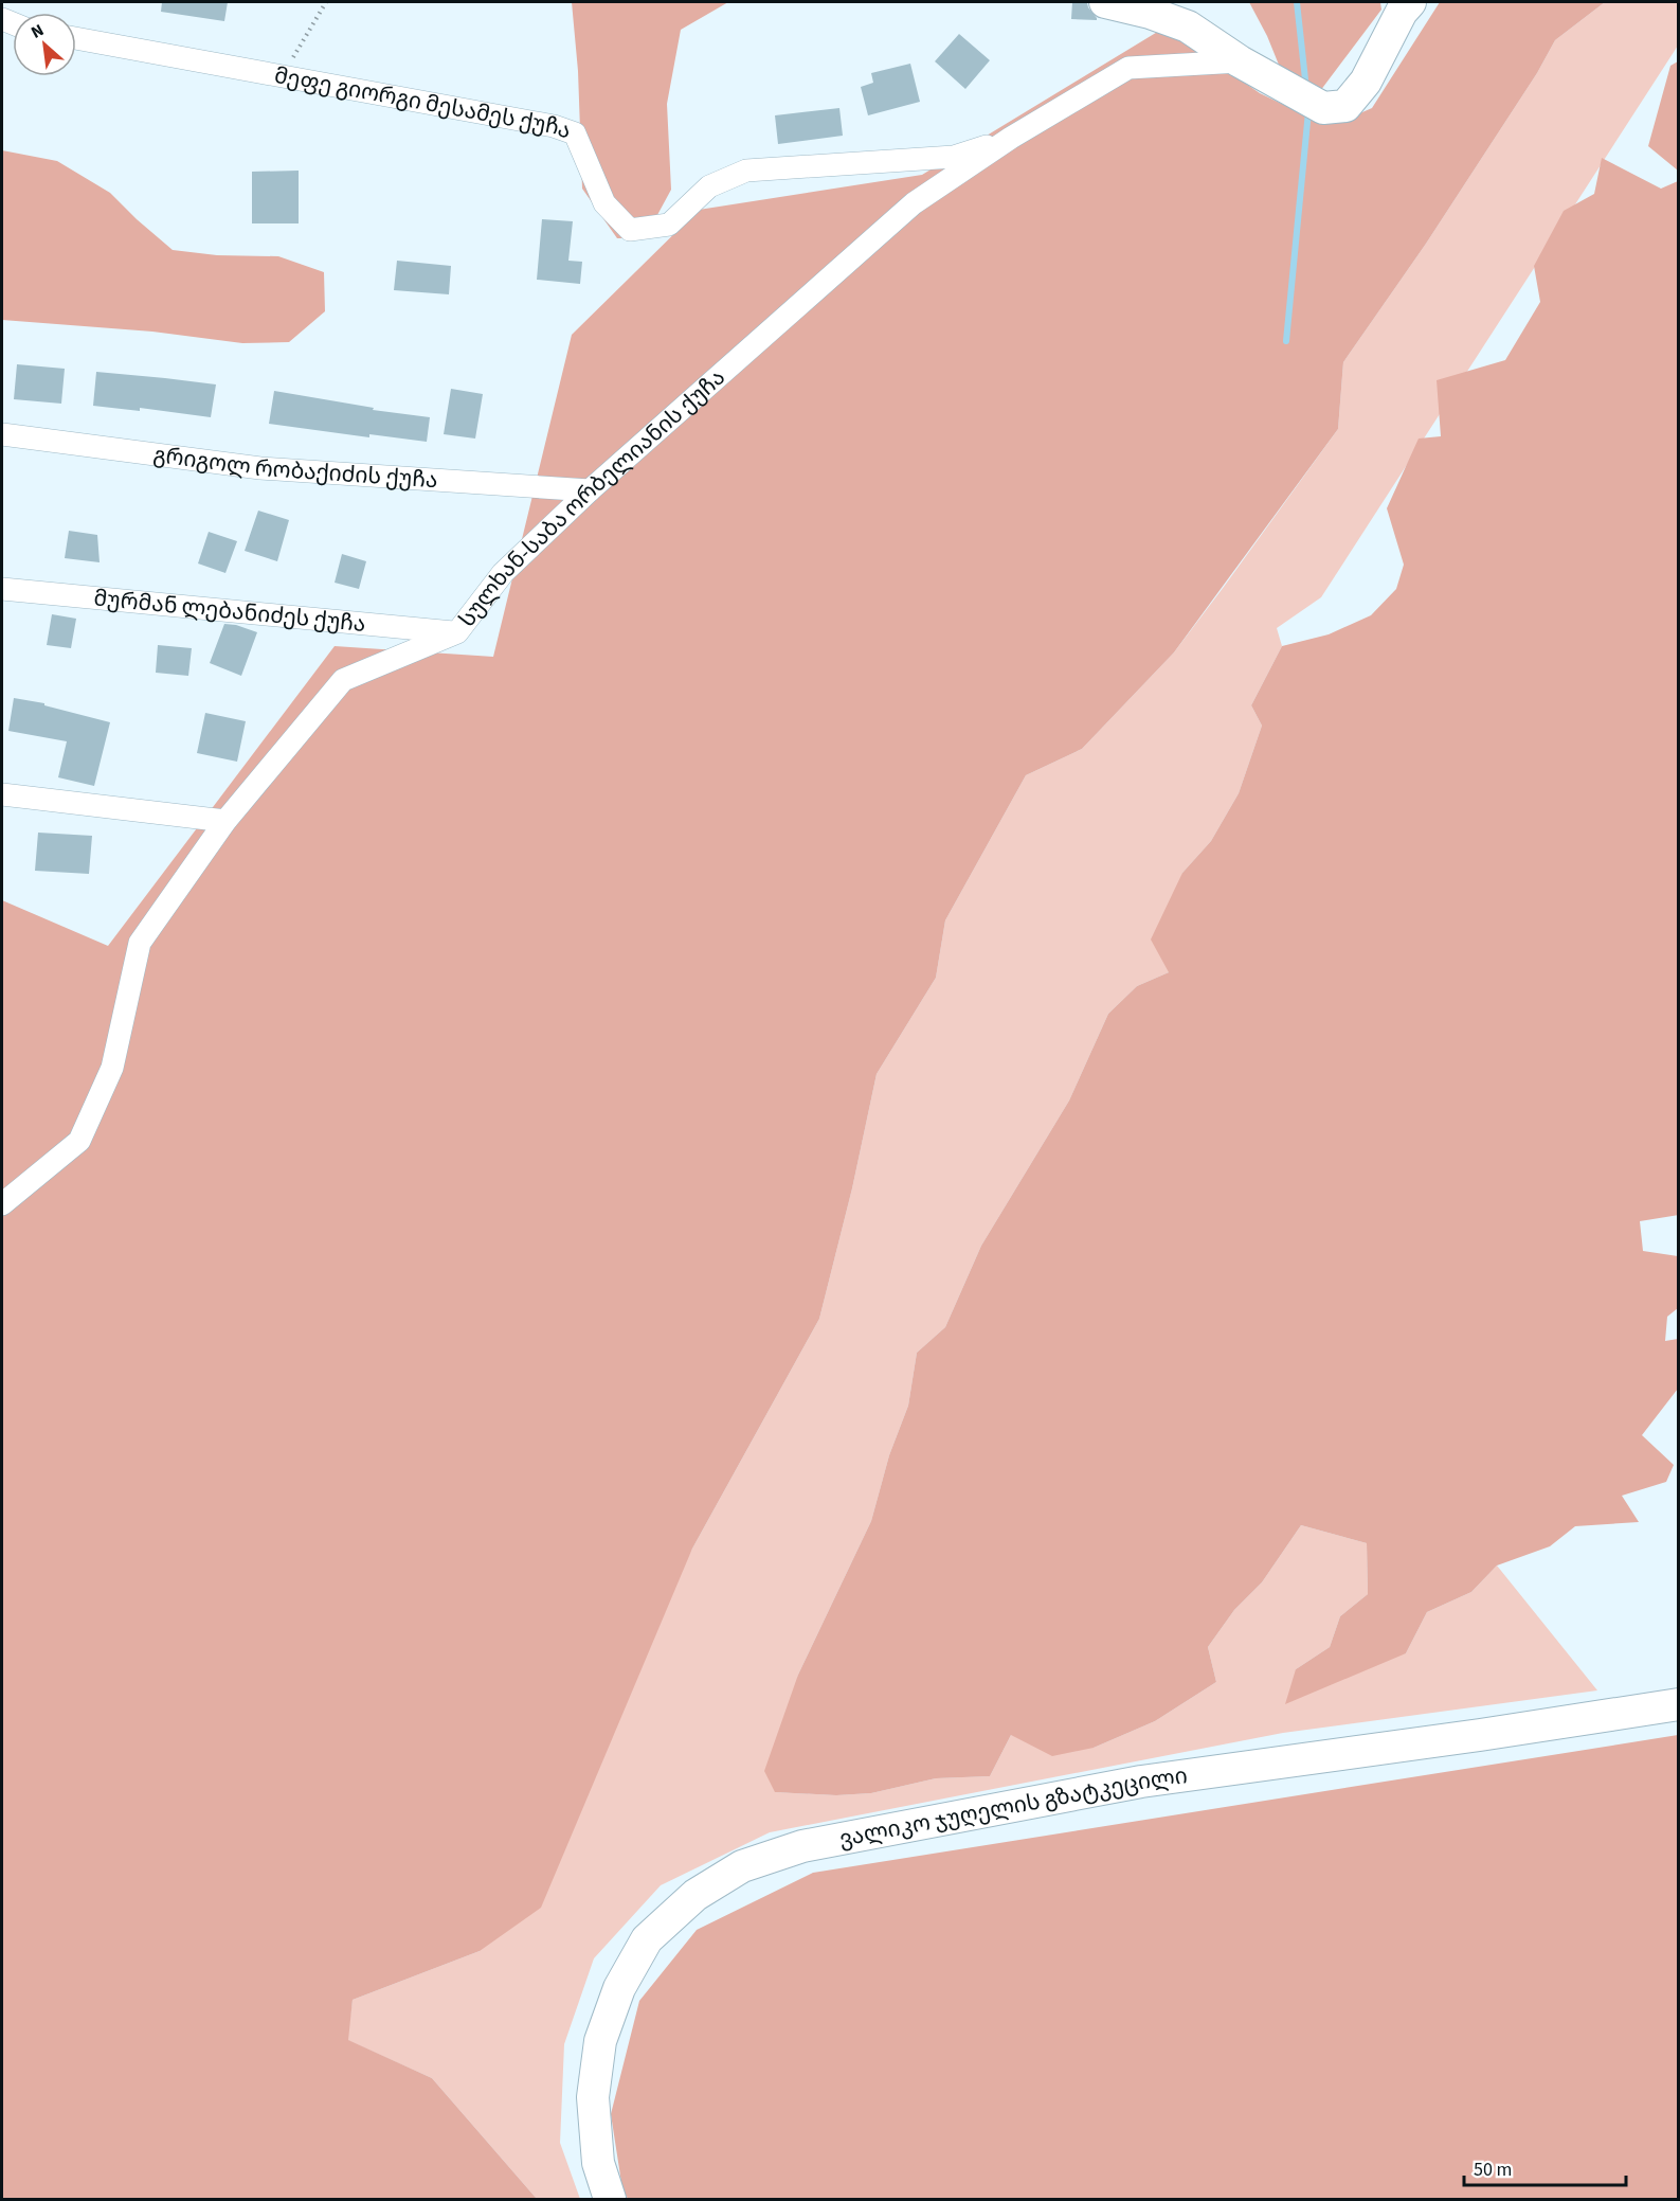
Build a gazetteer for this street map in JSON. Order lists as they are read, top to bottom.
{
  "streets": {
    "main road": ["ვალიკო ჯუღელის გზატკეცილი"],
    "street": [
      "მეფე გიორგი მესამეს ქუჩა",
      "გრიგოლ რობაქიძის ქუჩა",
      "სულხან-საბა ორბელიანის ქუჩა",
      "მურმან ლებანიძეს ქუჩა"
    ]
  },
  "crossings": [
    ["მეფე გიორგი მესამეს ქუჩა", "სულხან-საბა ორბელიანის ქუჩა"],
    ["გრიგოლ რობაქიძის ქუჩა", "სულხან-საბა ორბელიანის ქუჩა"],
    ["სულხან-საბა ორბელიანის ქუჩა", "მურმან ლებანიძეს ქუჩა"]
  ],
  "scale_bar": "50 m",
  "north": "top left"
}
